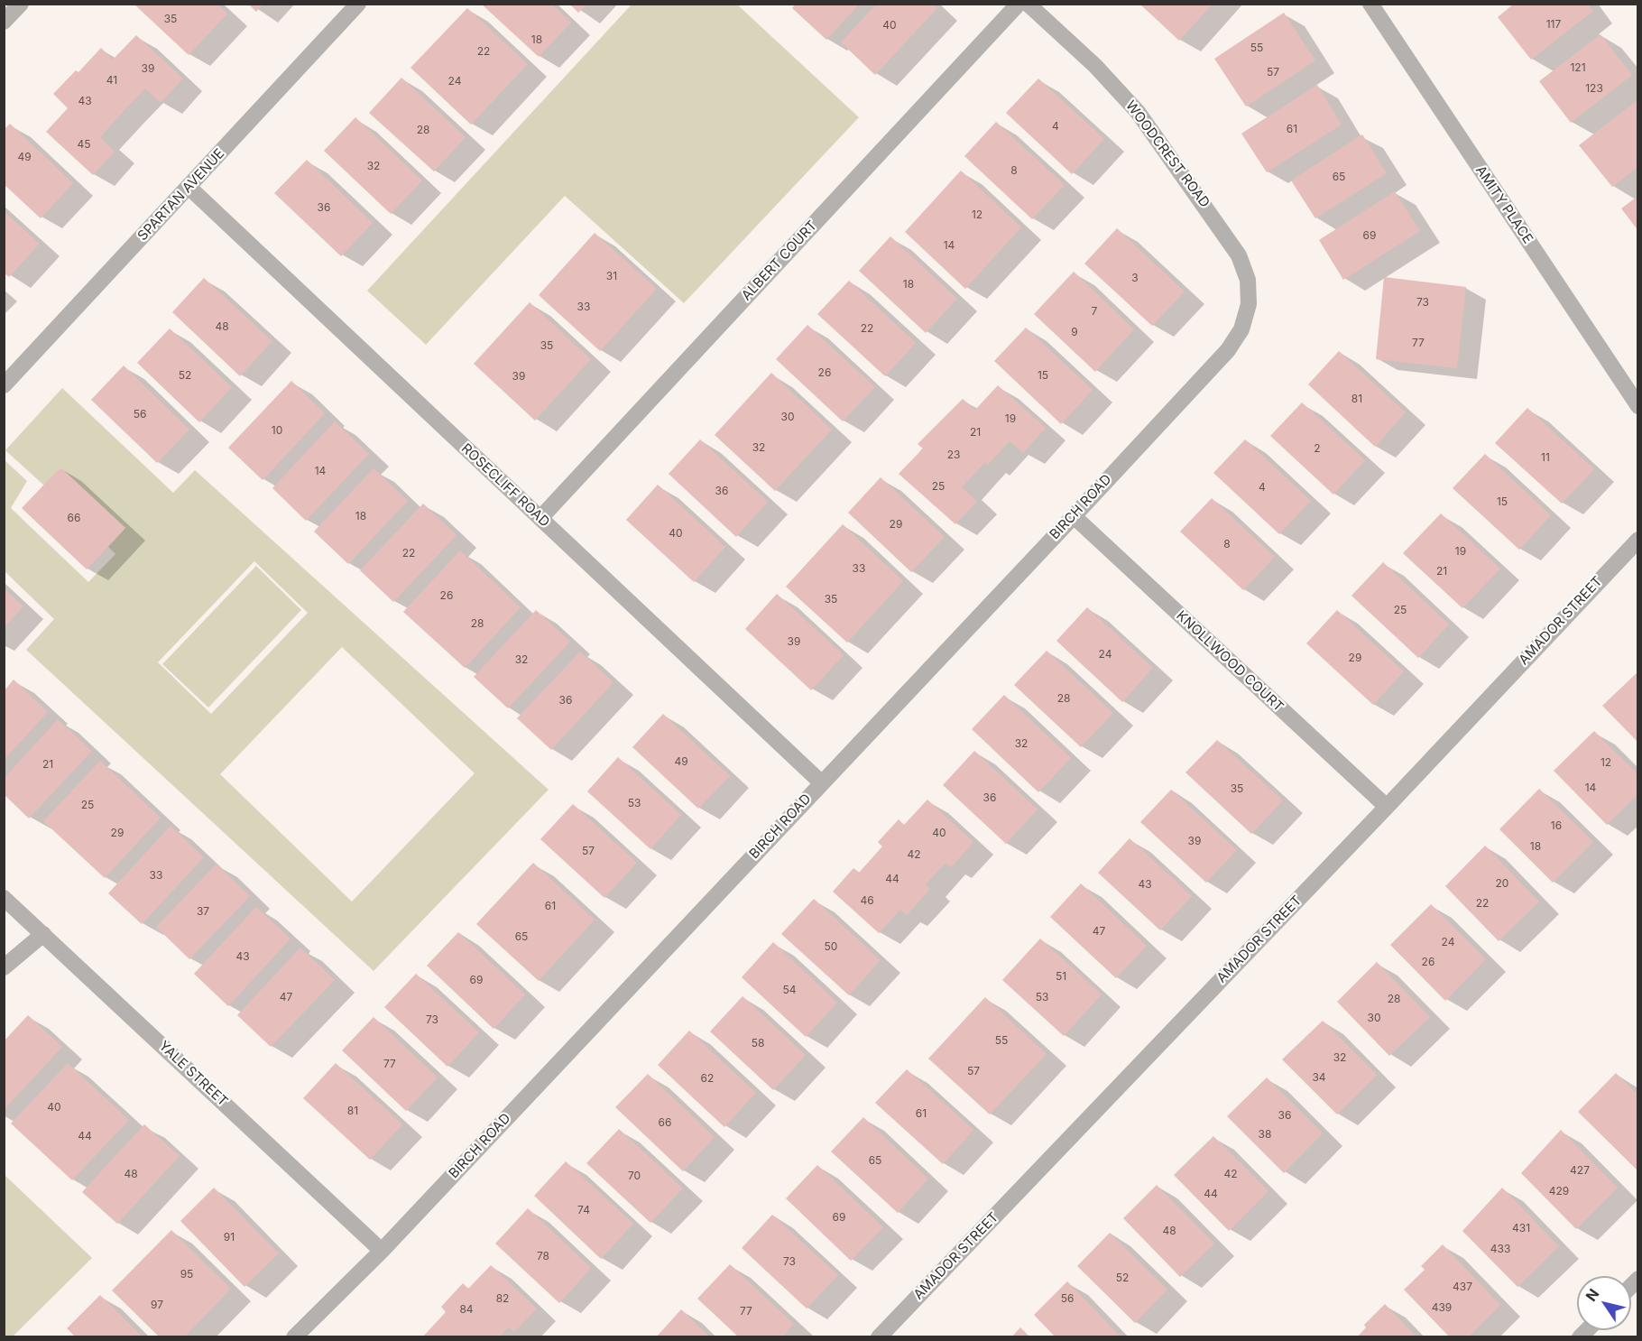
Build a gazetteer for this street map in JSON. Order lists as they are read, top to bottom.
{
  "streets": {
    "street": [
      "WOODCREST ROAD",
      "SPARTAN AVENUE",
      "AMITY PLACE",
      "ALBERT COURT",
      "ROSECLIFF ROAD",
      "BIRCH ROAD",
      "AMADOR STREET",
      "KNOLLWOOD COURT",
      "YALE STREET"
    ]
  },
  "crossings": [
    ["WOODCREST ROAD", "BIRCH ROAD"],
    ["SPARTAN AVENUE", "ROSECLIFF ROAD"],
    ["ALBERT COURT", "ROSECLIFF ROAD"],
    ["ROSECLIFF ROAD", "BIRCH ROAD"],
    ["BIRCH ROAD", "KNOLLWOOD COURT"],
    ["BIRCH ROAD", "YALE STREET"],
    ["AMADOR STREET", "KNOLLWOOD COURT"]
  ],
  "house_numbers": [
    "35",
    "117",
    "40",
    "18",
    "55",
    "22",
    "121",
    "39",
    "57",
    "41",
    "24",
    "123",
    "43",
    "4",
    "61",
    "28",
    "45",
    "49",
    "32",
    "8",
    "65",
    "36",
    "12",
    "69",
    "14",
    "31",
    "3",
    "18",
    "73",
    "33",
    "7",
    "48",
    "22",
    "9",
    "77",
    "35",
    "26",
    "52",
    "15",
    "39",
    "81",
    "56",
    "30",
    "19",
    "10",
    "21",
    "32",
    "2",
    "23",
    "11",
    "14",
    "25",
    "4",
    "36",
    "15",
    "18",
    "66",
    "29",
    "40",
    "8",
    "19",
    "22",
    "33",
    "21",
    "26",
    "35",
    "25",
    "28",
    "39",
    "24",
    "29",
    "32",
    "28",
    "36",
    "32",
    "49",
    "12",
    "21",
    "14",
    "35",
    "36",
    "53",
    "25",
    "16",
    "29",
    "40",
    "39",
    "18",
    "57",
    "42",
    "33",
    "44",
    "20",
    "43",
    "46",
    "22",
    "61",
    "37",
    "47",
    "65",
    "24",
    "50",
    "43",
    "26",
    "51",
    "69",
    "54",
    "47",
    "53",
    "28",
    "30",
    "73",
    "55",
    "58",
    "32",
    "77",
    "57",
    "34",
    "62",
    "40",
    "81",
    "61",
    "36",
    "66",
    "38",
    "44",
    "65",
    "427",
    "48",
    "42",
    "70",
    "429",
    "44",
    "74",
    "69",
    "431",
    "48",
    "91",
    "433",
    "78",
    "73",
    "95",
    "52",
    "437",
    "82",
    "56",
    "97",
    "439",
    "84",
    "77"
  ],
  "north": "top left"
}
